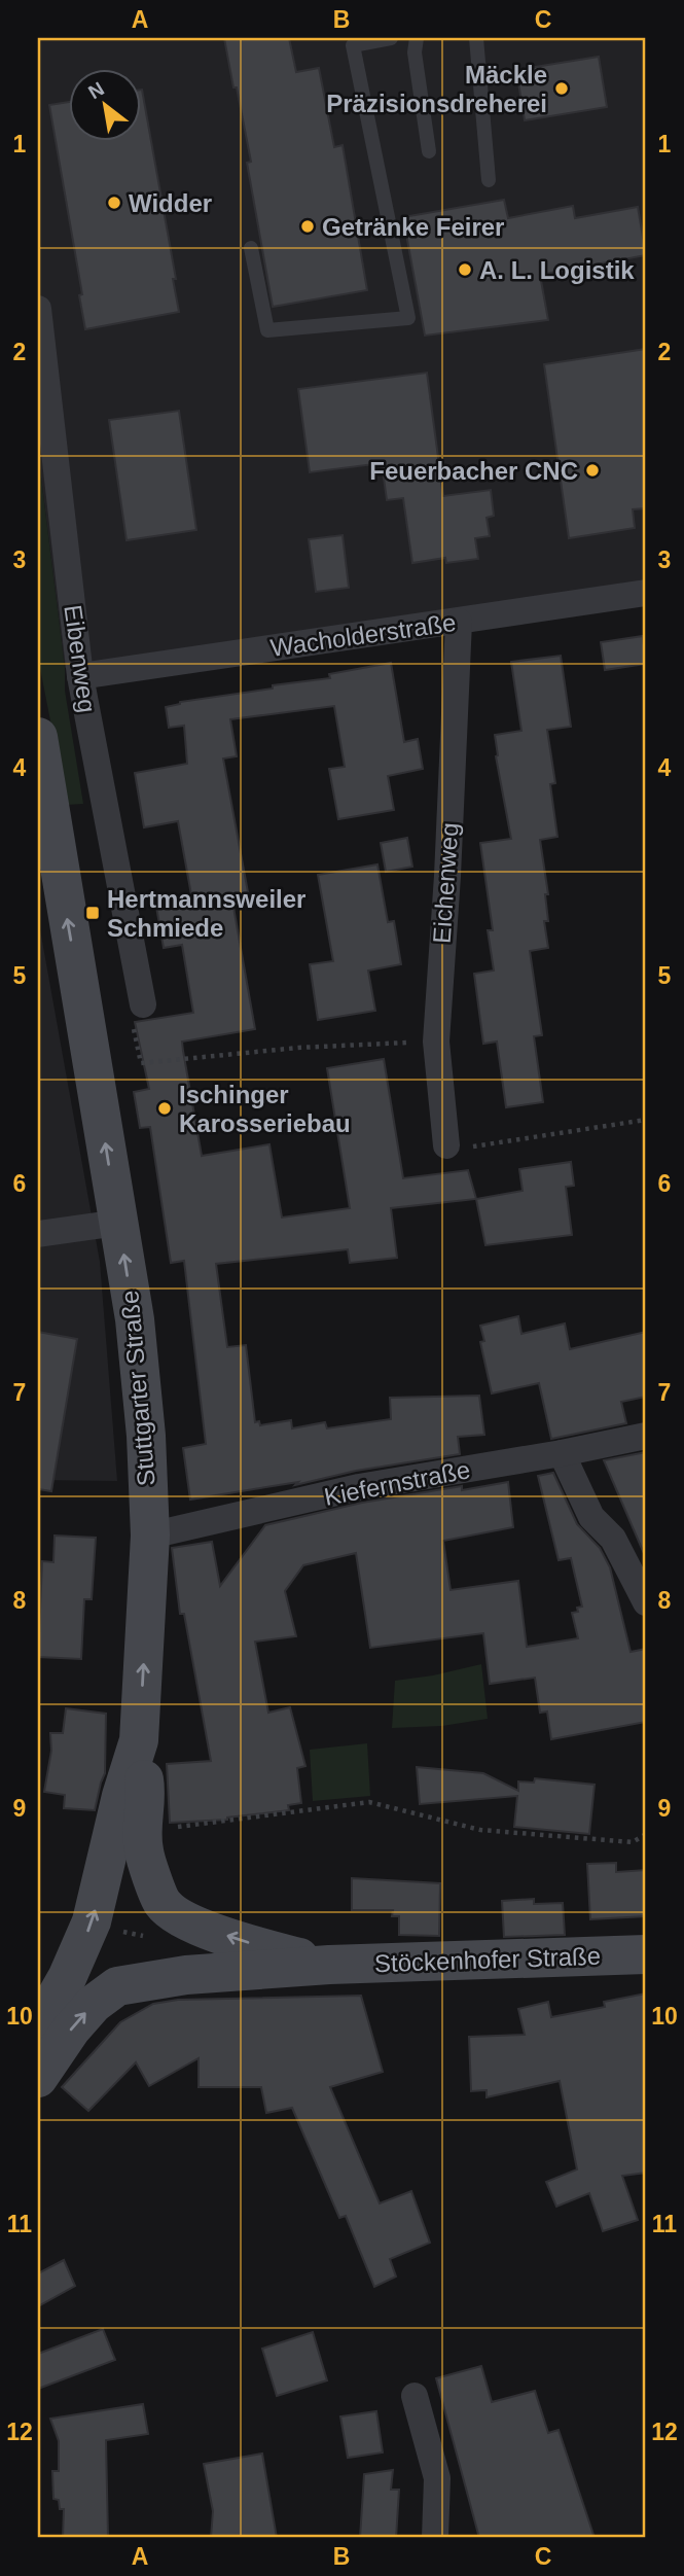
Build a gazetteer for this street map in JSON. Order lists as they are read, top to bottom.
{
  "streets": {
    "main road": ["Stuttgarter Straße", "Stöckenhofer Straße"],
    "street": [
      "Wacholderstraße",
      "Eibenweg",
      "Eichenweg",
      "Kiefernstraße"
    ]
  },
  "crossings": [
    ["Wacholderstraße", "Eibenweg"],
    ["Wacholderstraße", "Eichenweg"],
    ["Stuttgarter Straße", "Kiefernstraße"]
  ],
  "one_way": ["Stuttgarter Straße"],
  "places": {
    "other": [
      "Mäckle Präzisionsdreherei",
      "Widder",
      "Getränke Feirer",
      "A. L. Logistik",
      "Feuerbacher CNC",
      "Ischinger Karosseriebau"
    ],
    "transit": ["Hertmannsweiler Schmiede"]
  },
  "north": "top left",
  "grid": {
    "columns": ["A", "B", "C"],
    "rows": [
      "1",
      "2",
      "3",
      "4",
      "5",
      "6",
      "7",
      "8",
      "9",
      "10",
      "11",
      "12"
    ]
  }
}
